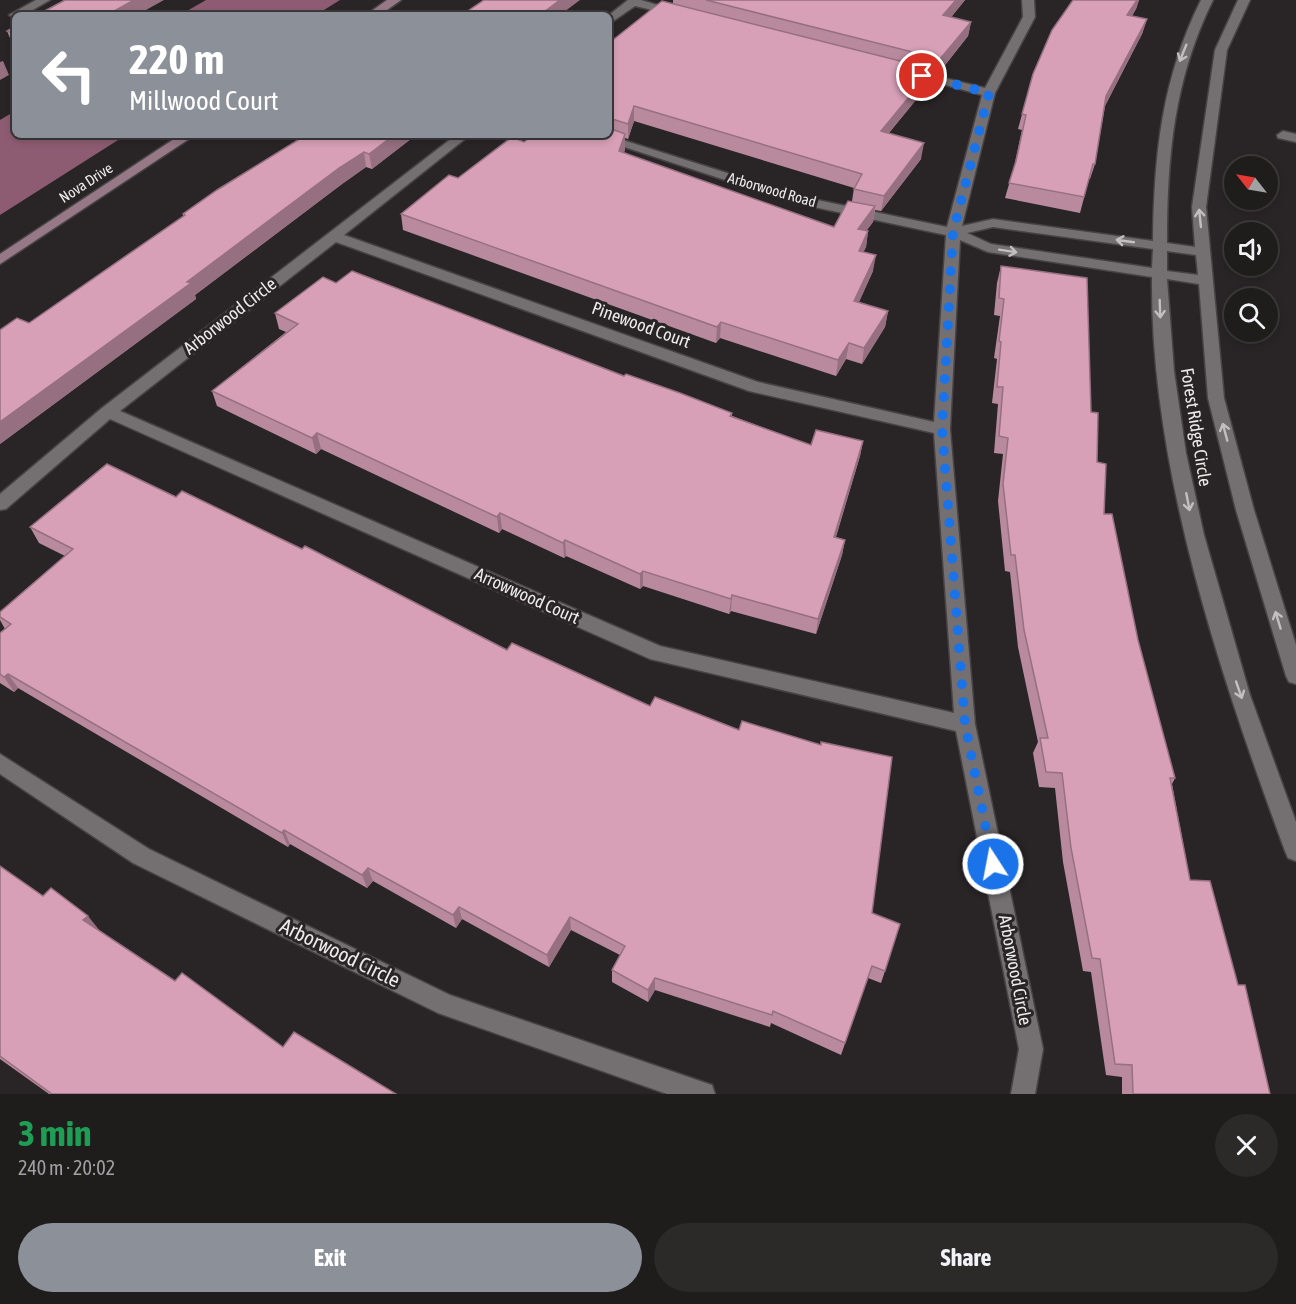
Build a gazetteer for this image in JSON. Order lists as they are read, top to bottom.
{
  "streets": {
    "street": [
      "Nova Drive",
      "Arborwood Road",
      "Arborwood Circle",
      "Pinewood Court",
      "Forest Ridge Circle",
      "Arrowwood Court"
    ]
  },
  "crossings": [
    ["Arborwood Road", "Arborwood Circle"],
    ["Arborwood Road", "Forest Ridge Circle"],
    ["Arborwood Circle", "Pinewood Court"],
    ["Arborwood Circle", "Arrowwood Court"]
  ],
  "north": "top left",
  "page": {
    "turn": ["220 m", "Millwood Court"],
    "heading": ["3 min", "240 m · 20:02"],
    "buttons": ["Exit", "Share"]
  }
}
